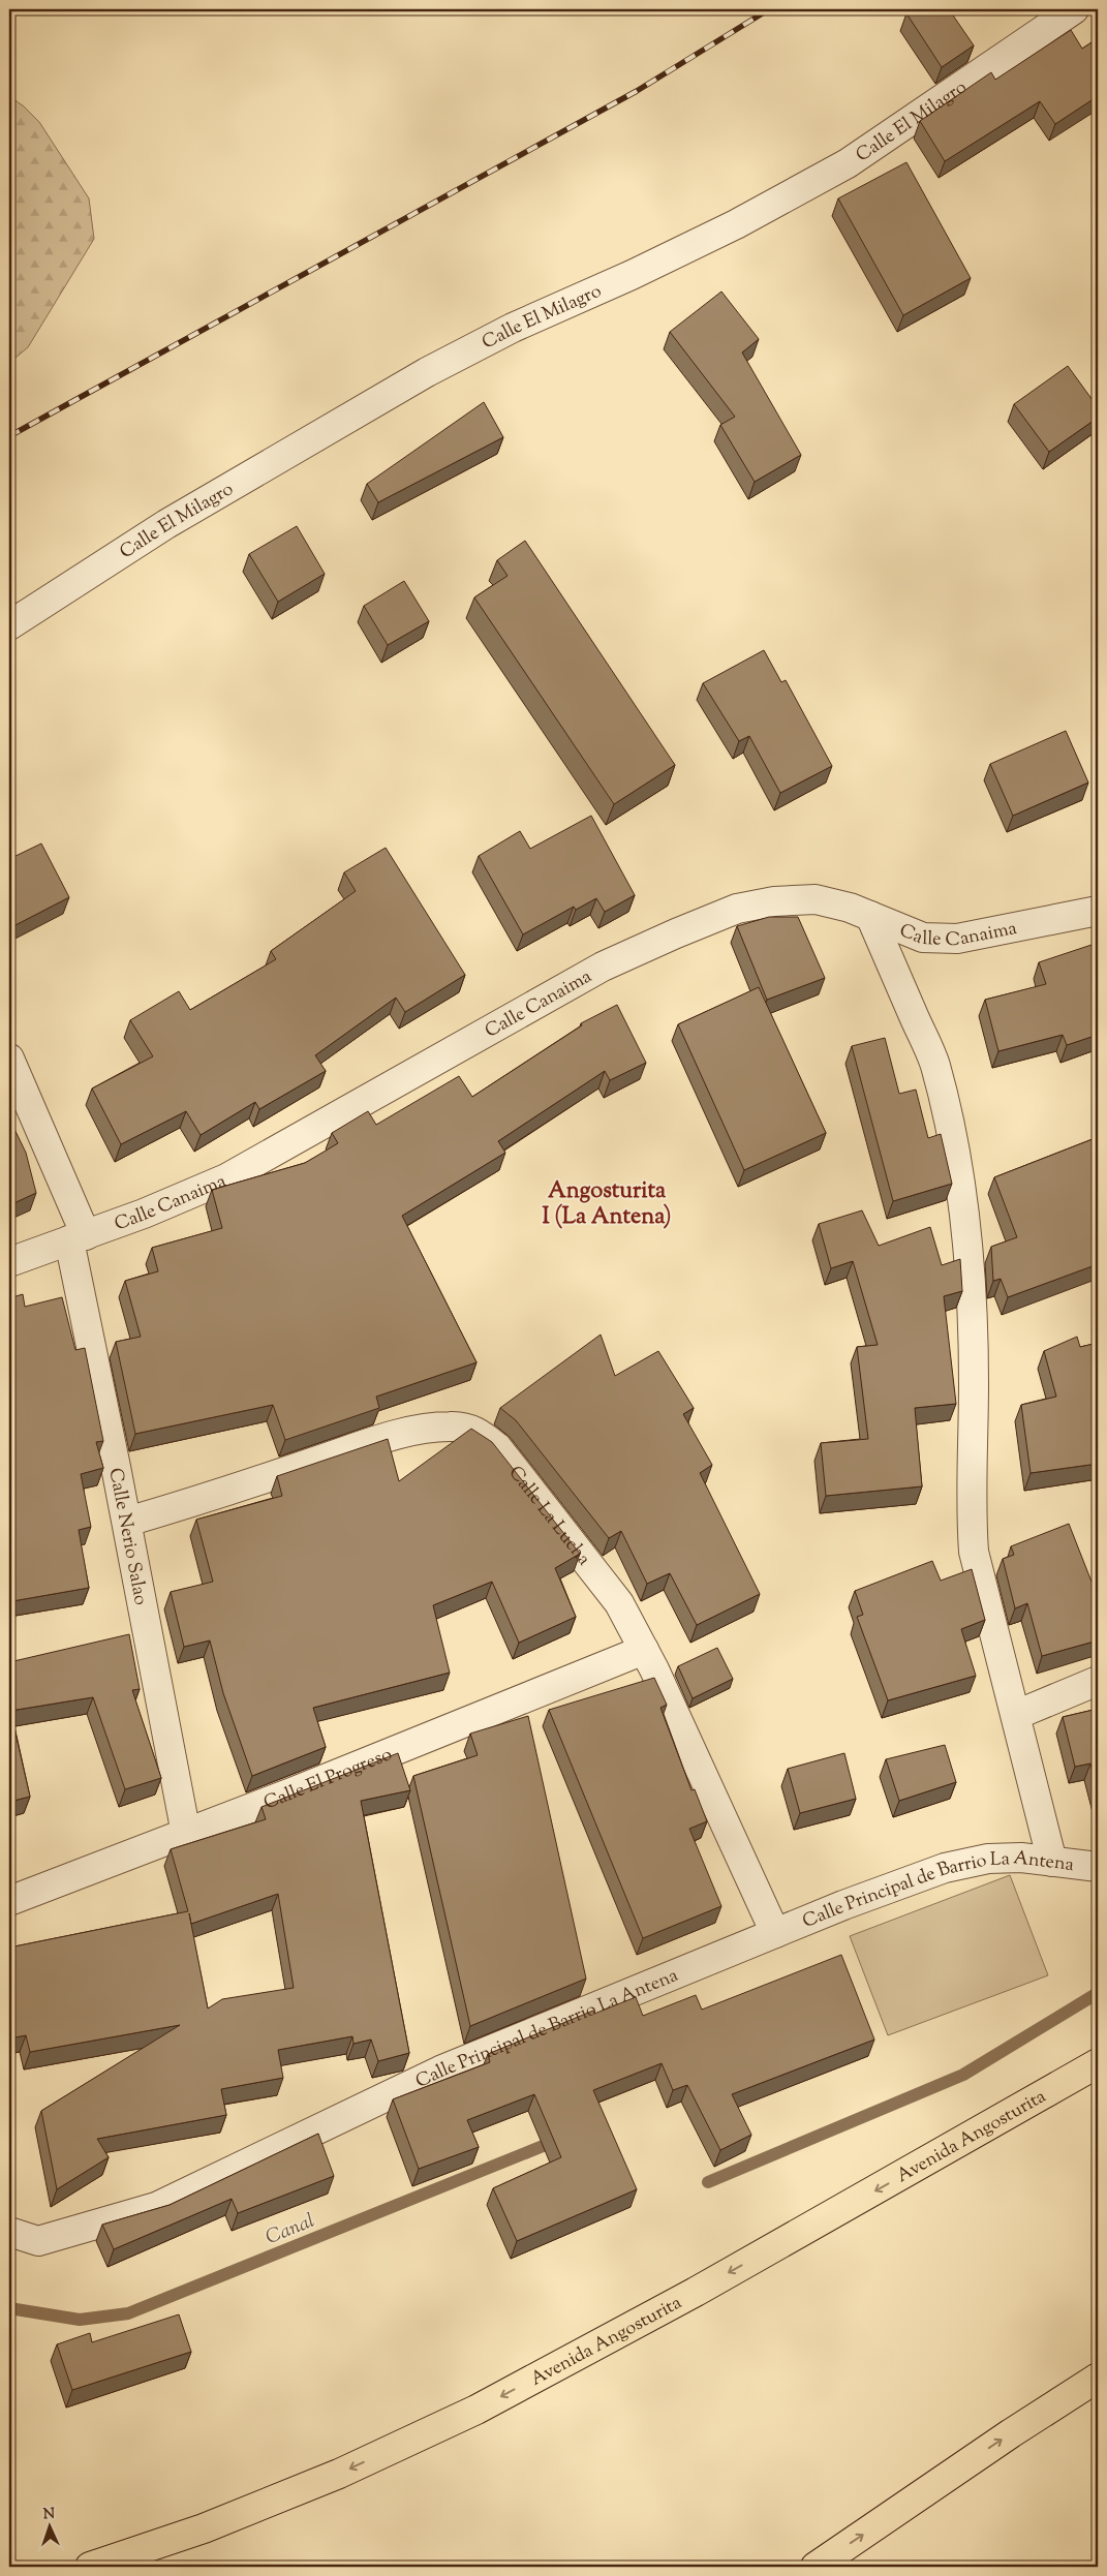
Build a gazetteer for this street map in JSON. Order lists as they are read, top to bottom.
{
  "streets": {
    "highway": ["Avenida Angosturita"],
    "street": [
      "Calle El Milagro",
      "Calle Canaima",
      "Calle La Lucha",
      "Calle Nerio Salao",
      "Calle El Progreso",
      "Calle Principal de Barrio La Antena"
    ]
  },
  "crossings": [
    ["Calle Canaima", "Calle Nerio Salao"],
    ["Calle La Lucha", "Calle Nerio Salao"],
    ["Calle La Lucha", "Calle El Progreso"],
    ["Calle La Lucha", "Calle Principal de Barrio La Antena"],
    ["Calle Nerio Salao", "Calle El Progreso"]
  ],
  "one_way": ["Avenida Angosturita"],
  "districts": ["Angosturita I (La Antena)"],
  "water": ["Canal"],
  "north": "top"
}
